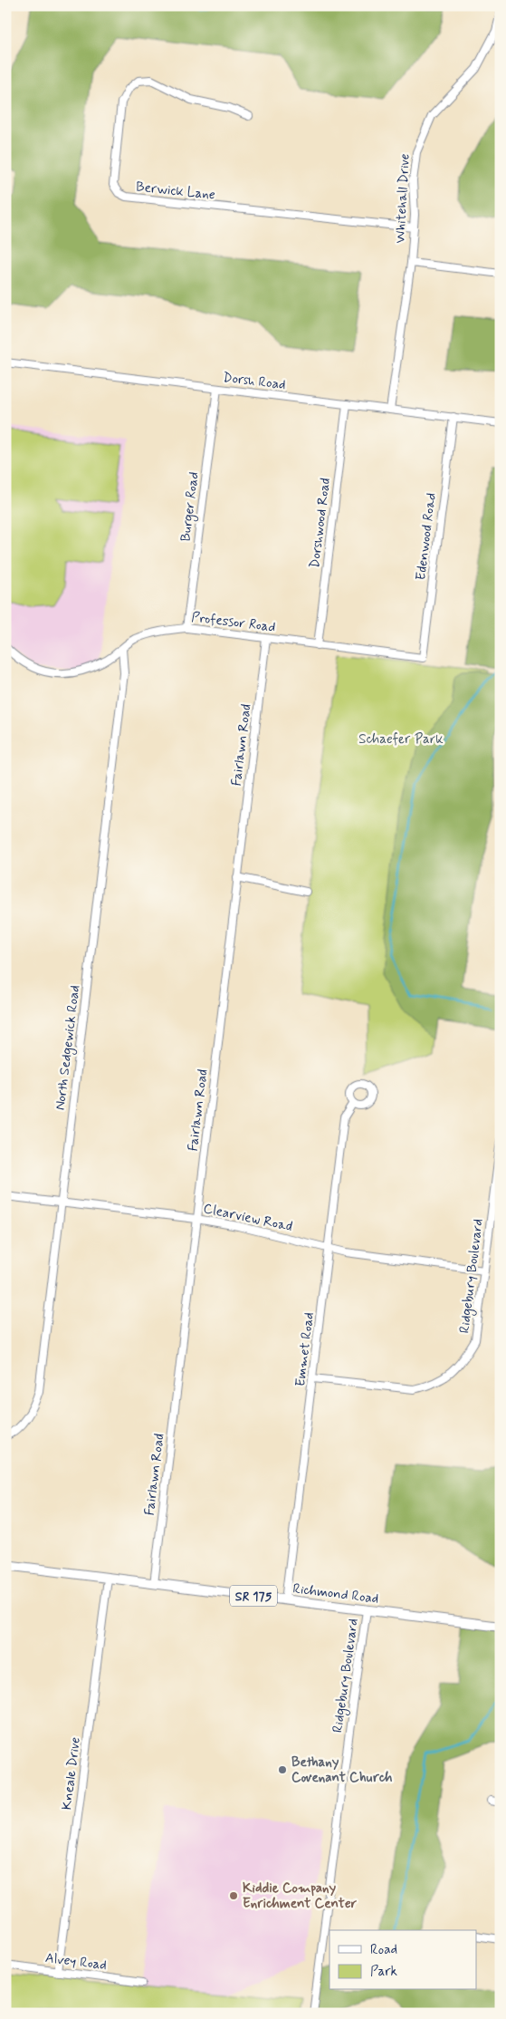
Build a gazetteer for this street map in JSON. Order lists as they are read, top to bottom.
{
  "streets": {
    "main road": ["Richmond Road", "SR 175"],
    "street": [
      "Berwick Lane",
      "Whitehall Drive",
      "Dorsh Road",
      "Burger Road",
      "Dorshwood Road",
      "Edenwood Road",
      "Professor Road",
      "Fairlawn Road",
      "North Sedgewick Road",
      "Clearview Road",
      "Ridgebury Boulevard",
      "Emmet Road",
      "Kneale Drive",
      "Alvey Road"
    ]
  },
  "crossings": [
    ["Berwick Lane", "Whitehall Drive"],
    ["Whitehall Drive", "Dorsh Road"],
    ["Dorsh Road", "Burger Road"],
    ["Dorsh Road", "Dorshwood Road"],
    ["Dorsh Road", "Edenwood Road"],
    ["Burger Road", "Professor Road"],
    ["Dorshwood Road", "Professor Road"],
    ["Edenwood Road", "Professor Road"],
    ["Professor Road", "Fairlawn Road"],
    ["Professor Road", "North Sedgewick Road"],
    ["Fairlawn Road", "Clearview Road"],
    ["Fairlawn Road", "Richmond Road"],
    ["North Sedgewick Road", "Clearview Road"],
    ["Clearview Road", "Ridgebury Boulevard"],
    ["Clearview Road", "Emmet Road"],
    ["Ridgebury Boulevard", "Emmet Road"],
    ["Ridgebury Boulevard", "Richmond Road"],
    ["Emmet Road", "Richmond Road"],
    ["Richmond Road", "Kneale Drive"],
    ["Kneale Drive", "Alvey Road"]
  ],
  "parks": ["Schaefer Park"],
  "places": ["Bethany Covenant Church", "Kiddie Company Enrichment Center"],
  "legend": ["Road", "Park"]
}
